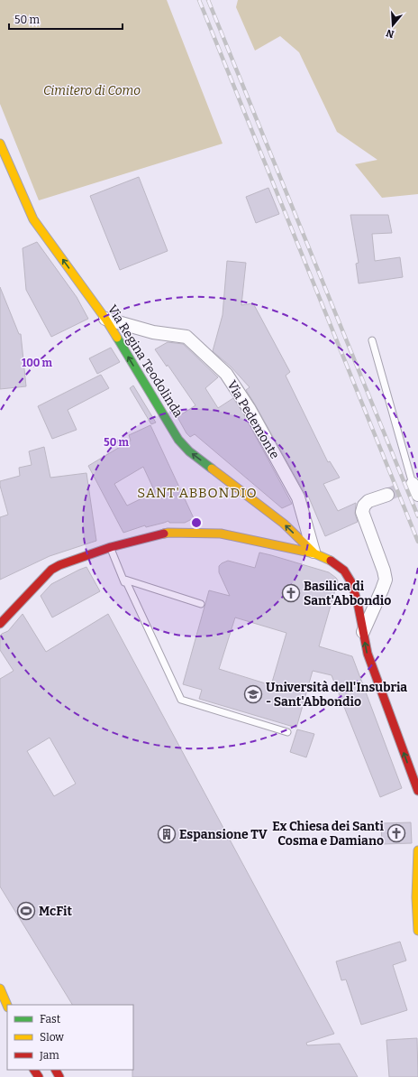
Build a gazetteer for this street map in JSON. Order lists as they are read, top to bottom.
{
  "streets": {
    "street": ["Via Regina Teodolinda", "Via Pedemonte"]
  },
  "crossings": [
    ["Via Regina Teodolinda", "Via Pedemonte"]
  ],
  "one_way": ["Via Regina Teodolinda"],
  "districts": ["SANT'ABBONDIO"],
  "parks": ["Cimitero di Como"],
  "places": {
    "church": ["Basilica di Sant'Abbondio", "Ex Chiesa dei Santi Cosma e Damiano"],
    "school or university": ["Università dell'Insubria - Sant'Abbondio"],
    "building": ["Espansione TV"],
    "sports": ["McFit"]
  },
  "legend": ["Fast", "Slow", "Jam"],
  "scale_bar": "50 m",
  "north": "bottom",
  "rings": ["100 m", "50 m"]
}
